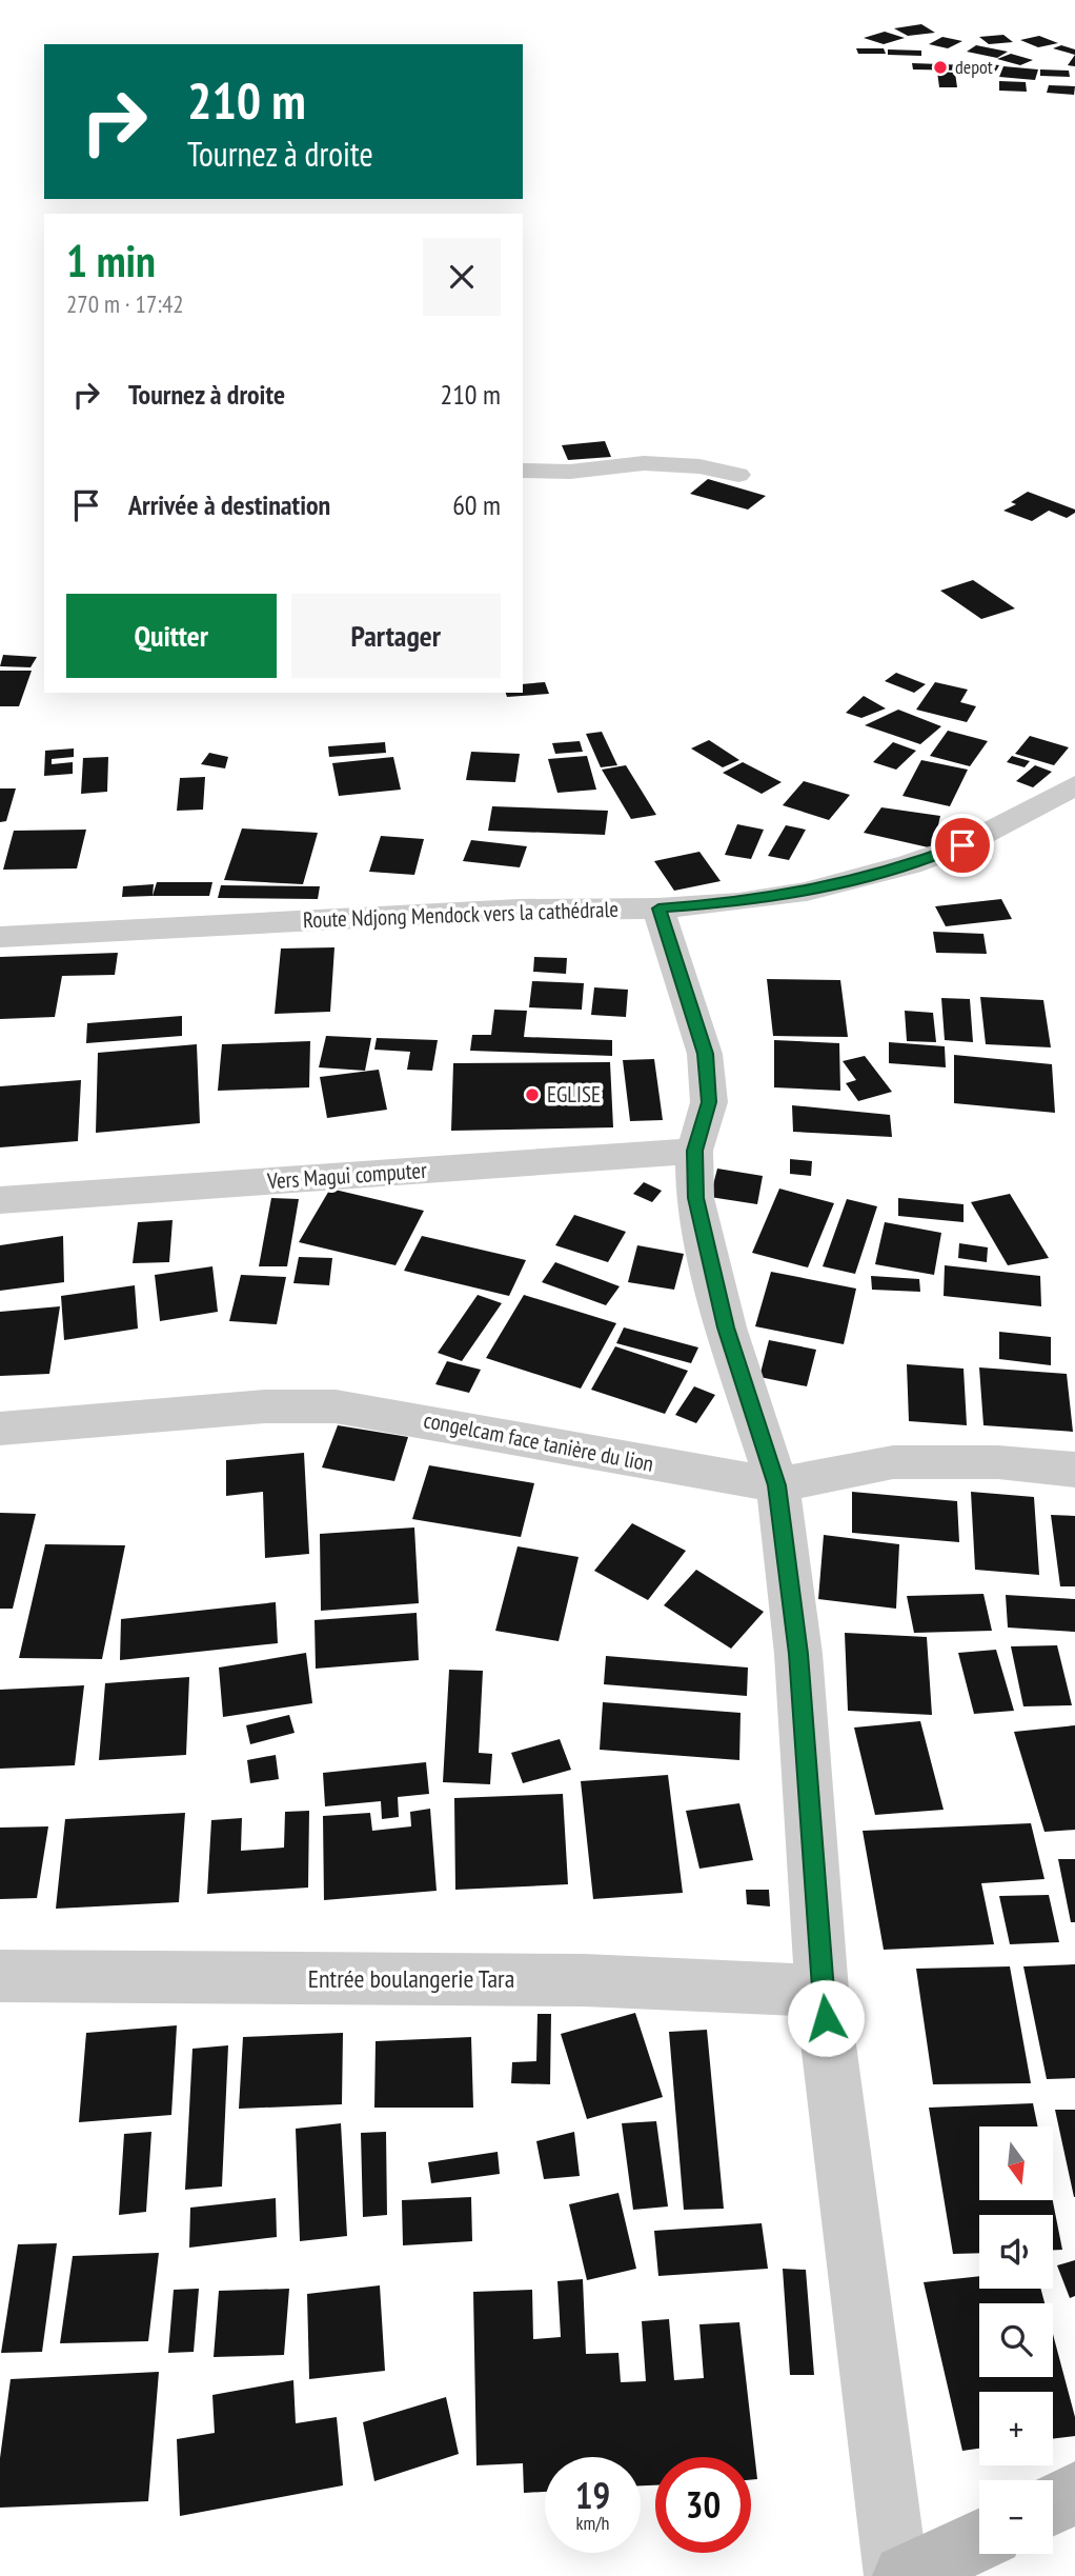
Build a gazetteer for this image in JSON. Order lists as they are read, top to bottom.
{
  "streets": {
    "street": [
      "Route Ndjong Mendock vers la cathédrale",
      "Vers Magui computer",
      "congelcam face tanière du lion",
      "Entrée boulangerie Tara"
    ]
  },
  "places": ["depot", "EGLISE"],
  "north": "bottom",
  "page": {
    "turn": ["210 m", "Tournez à droite"],
    "heading": ["1 min", "270 m · 17:42"],
    "list": [
      {
        "name": "Tournez à droite",
        "value": "210 m"
      },
      {
        "name": "Arrivée à destination",
        "value": "60 m"
      }
    ],
    "buttons": ["Quitter", "Partager"],
    "map_buttons": ["+", "−"],
    "speed": "19 km/h",
    "limit": "30"
  }
}
